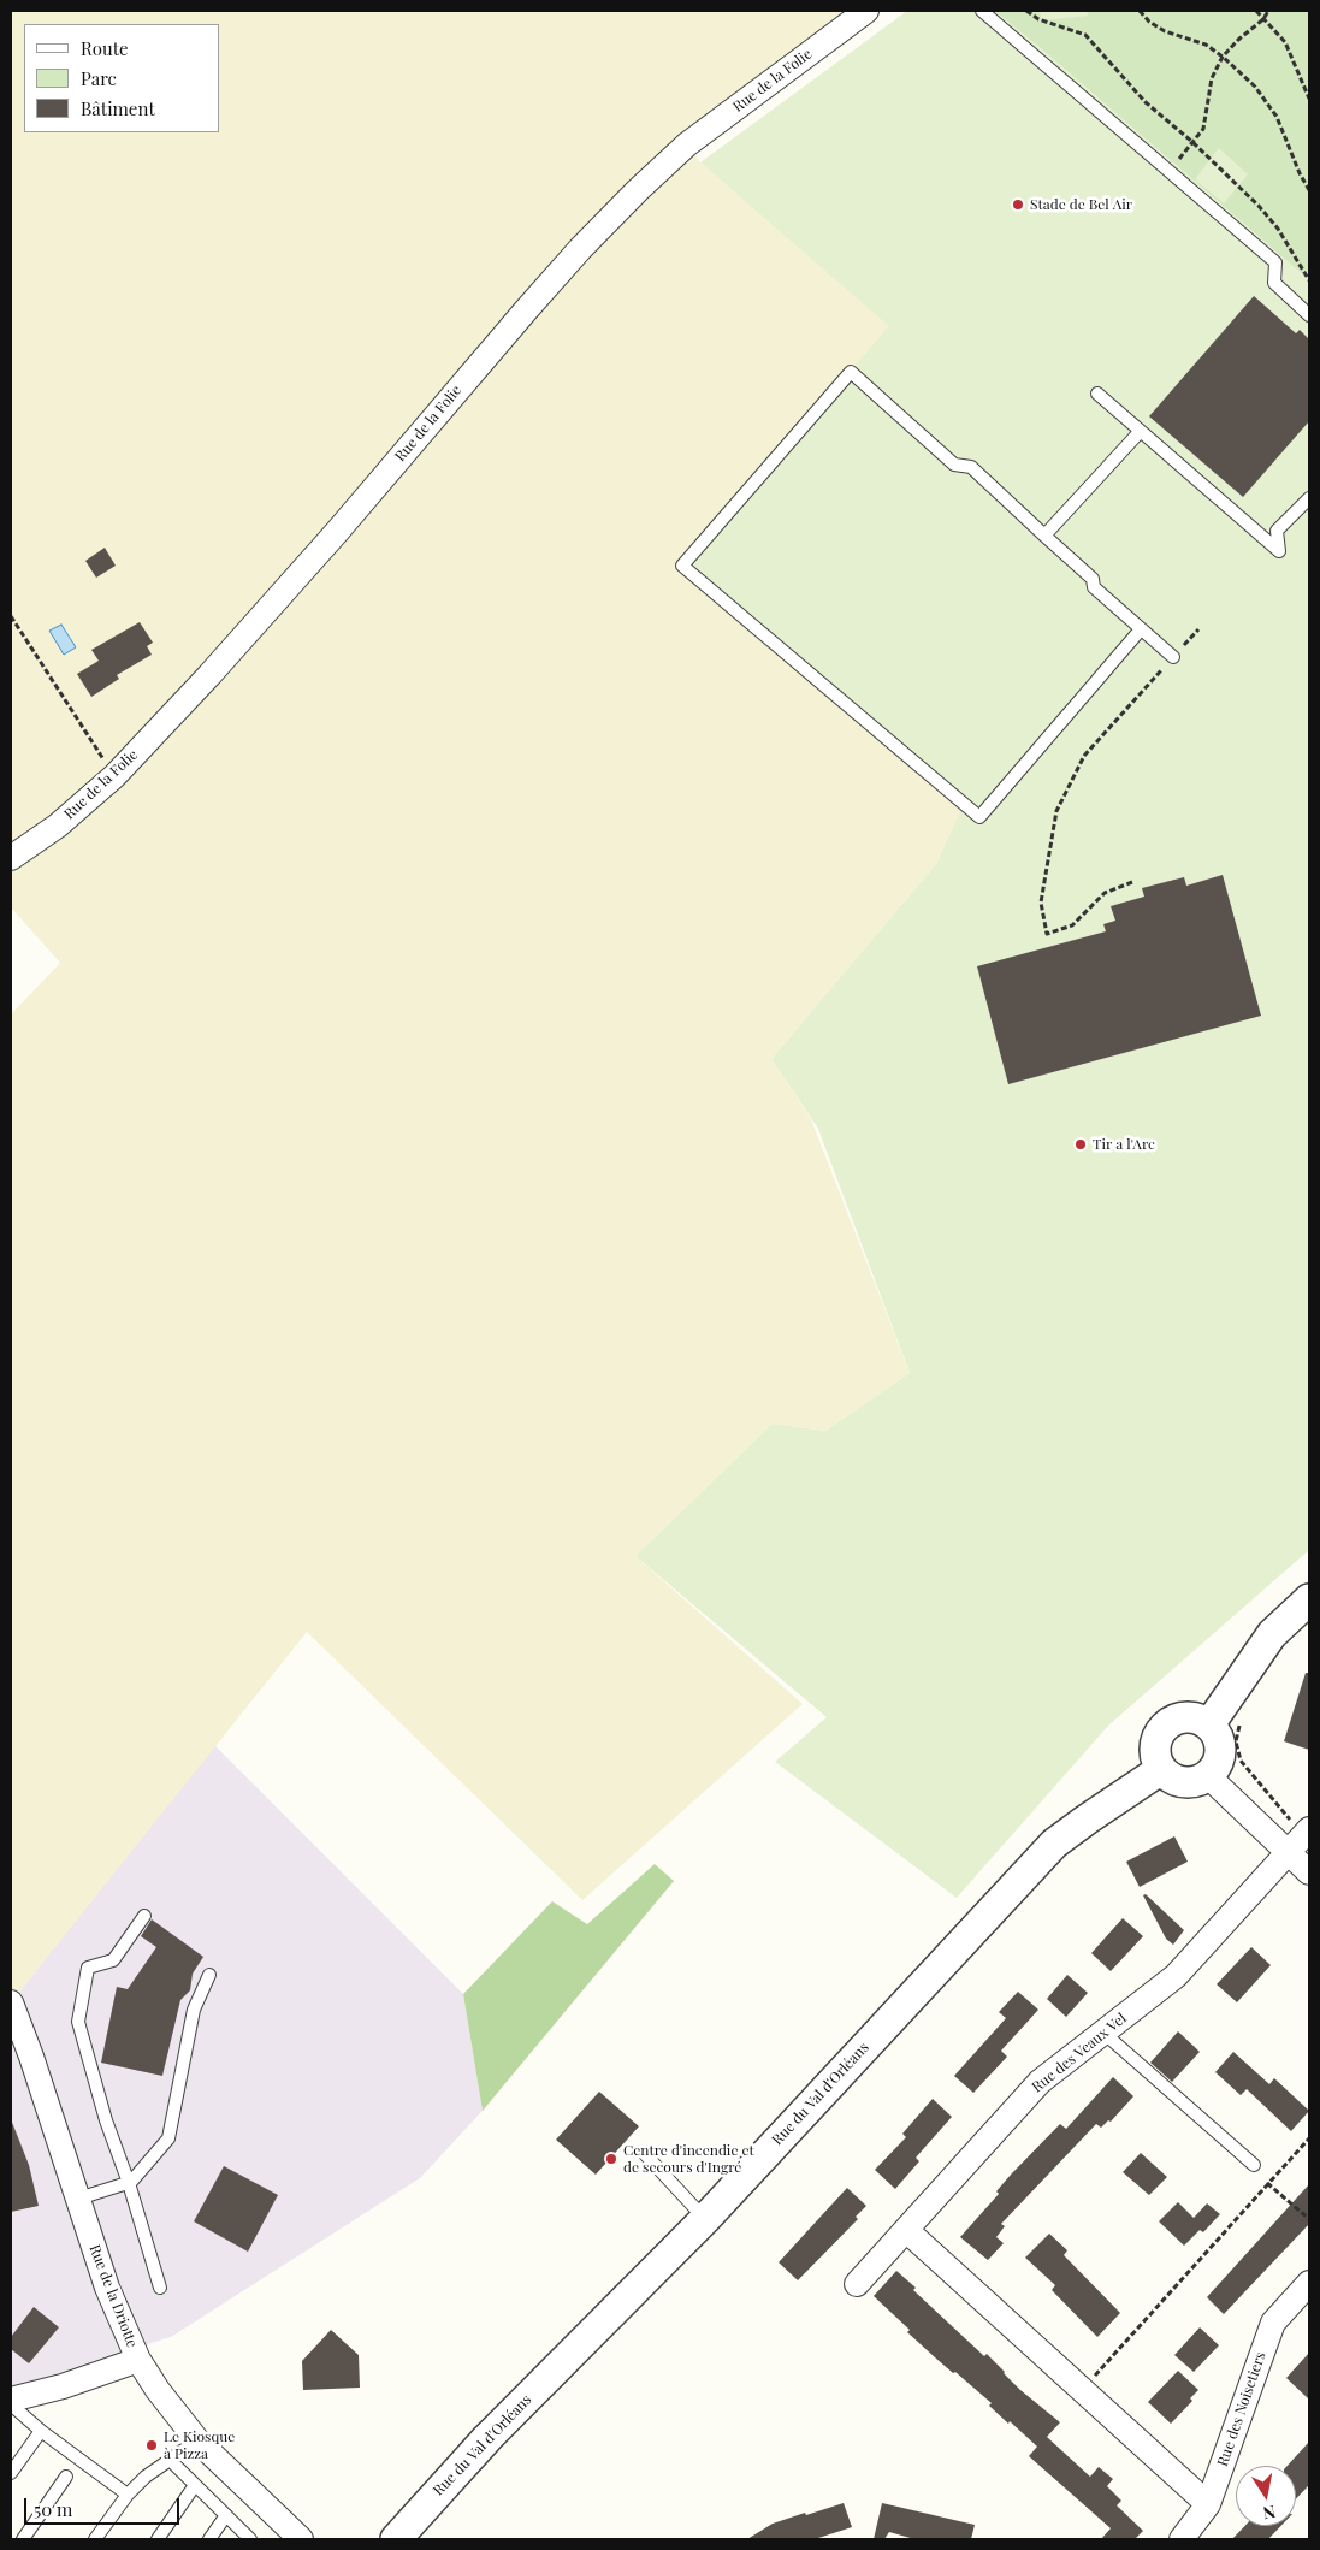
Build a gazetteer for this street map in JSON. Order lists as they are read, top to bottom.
{
  "streets": {
    "street": [
      "Rue de la Folie",
      "Rue des Veaux Vel",
      "Rue du Val d'Orléans",
      "Rue de la Driotte",
      "Rue des Noisetiers"
    ]
  },
  "places": [
    "Stade de Bel Air",
    "Tir a l'Arc",
    "Centre d'incendie et de secours d'Ingré",
    "Le Kiosque à Pizza"
  ],
  "legend": ["Route", "Parc", "Bâtiment"],
  "scale_bar": "50 m",
  "north": "bottom"
}
